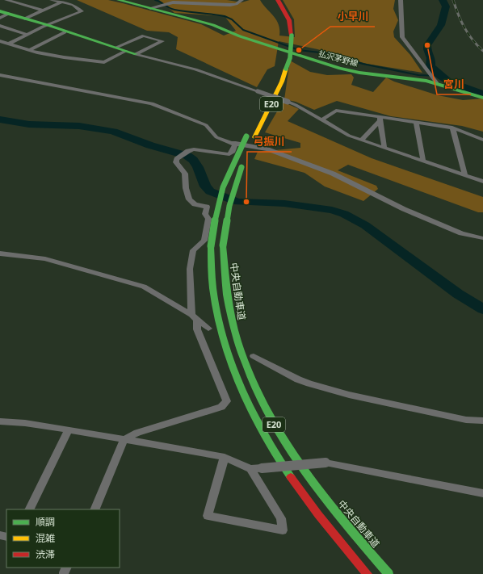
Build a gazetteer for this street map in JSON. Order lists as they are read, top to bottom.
{
  "streets": {
    "main road": ["払沢茅野線", "E20", "中央自動車道"]
  },
  "places": ["宮川", "小早川", "弓振川"],
  "legend": ["順調", "混雑", "渋滞"]
}
